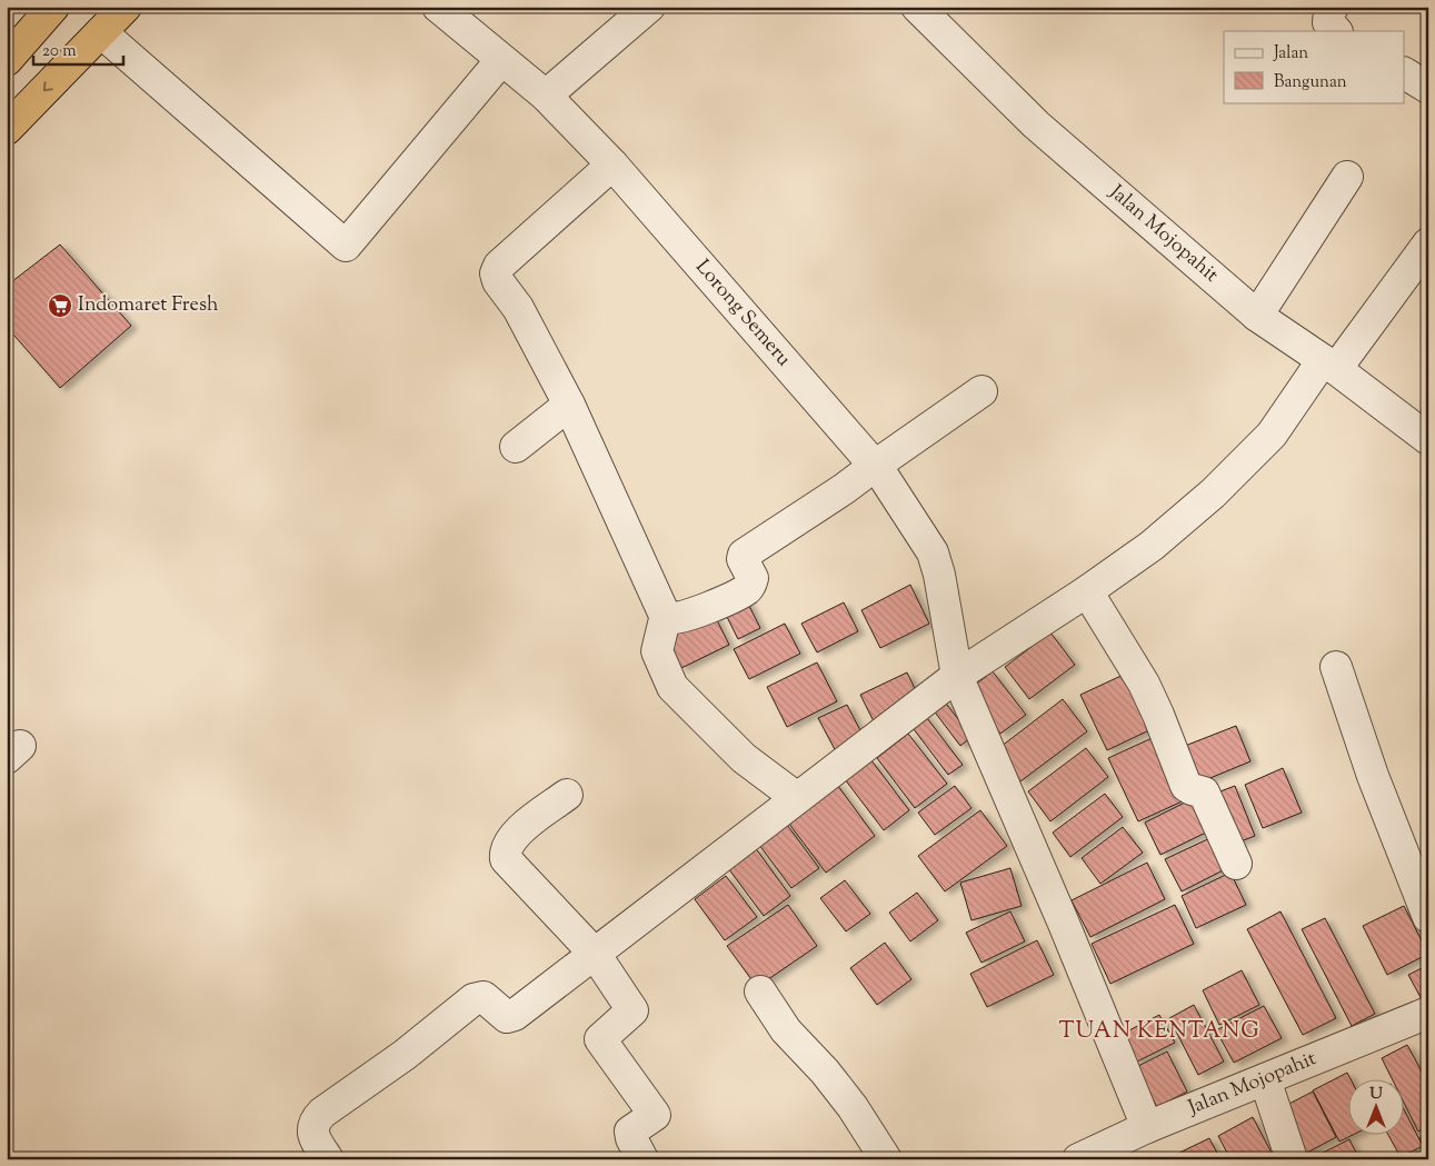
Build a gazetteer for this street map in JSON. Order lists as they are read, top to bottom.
{
  "streets": {
    "street": ["Jalan Mojopahit", "Lorong Semeru"]
  },
  "crossings": [
    ["Jalan Mojopahit", "Lorong Semeru"]
  ],
  "districts": ["TUAN KENTANG"],
  "places": {
    "supermarket": ["Indomaret Fresh"]
  },
  "legend": ["Jalan", "Bangunan"],
  "scale_bar": "20 m",
  "north": "top"
}
